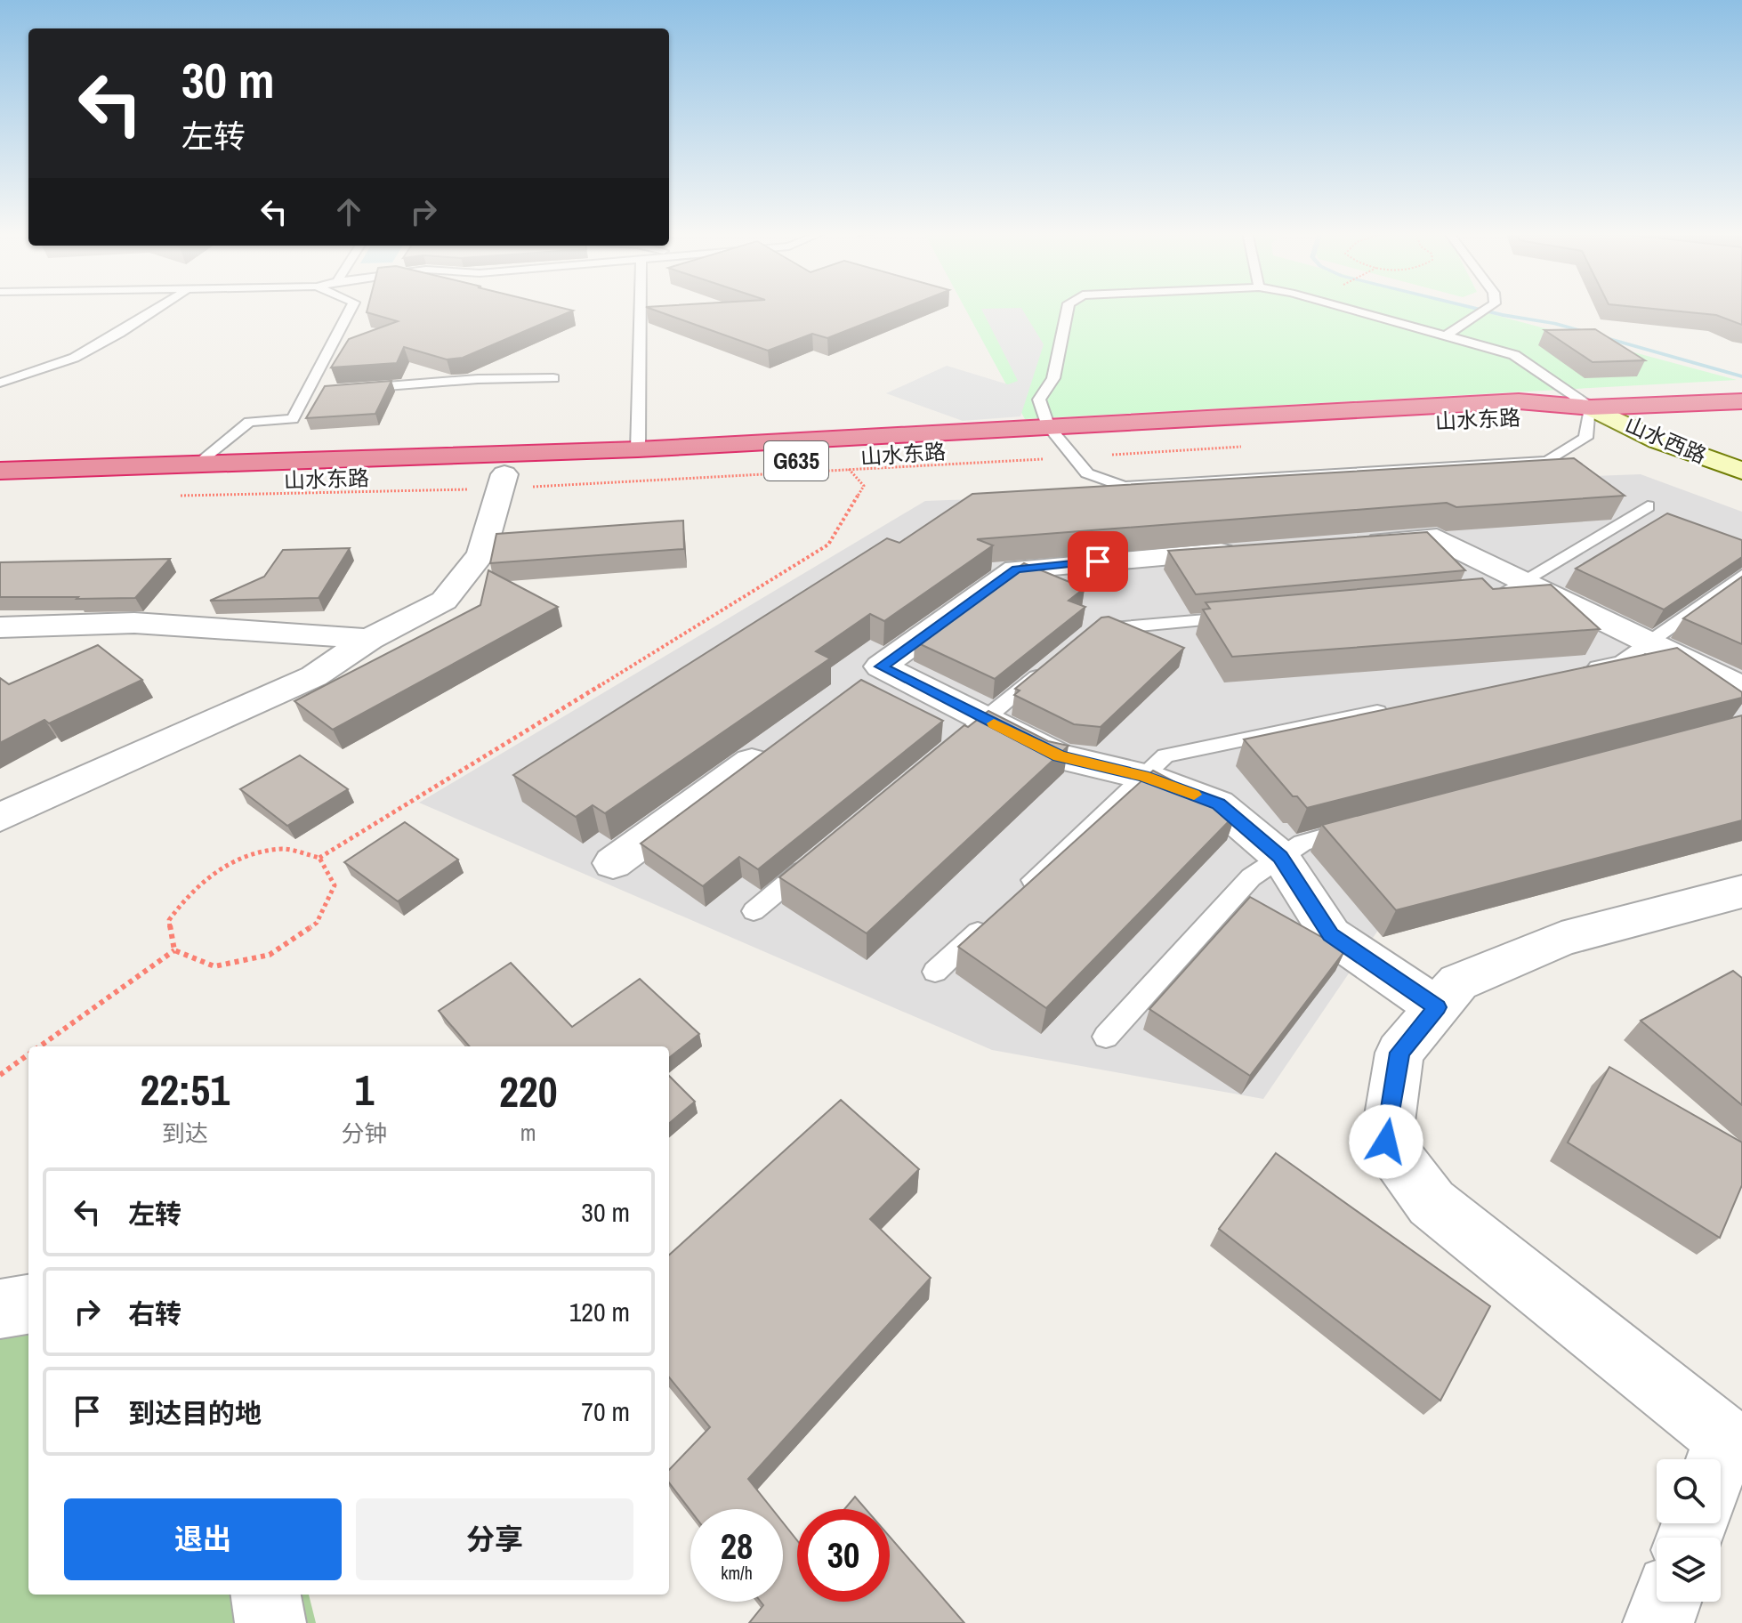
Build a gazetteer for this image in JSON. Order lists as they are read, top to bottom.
{
  "streets": {
    "highway": ["山水东路", "G635"],
    "street": ["山水西路"]
  },
  "crossings": [
    ["山水东路", "山水西路"]
  ],
  "page": {
    "turn": ["30 m", "左转"],
    "eta": [
      "22:51",
      "到达",
      "1",
      "分钟",
      "220",
      "m"
    ],
    "list": [
      {
        "name": "左转",
        "value": "30 m"
      },
      {
        "name": "右转",
        "value": "120 m"
      },
      {
        "name": "到达目的地",
        "value": "70 m"
      }
    ],
    "buttons": ["退出", "分享"],
    "speed": "28 km/h",
    "limit": "30"
  }
}
